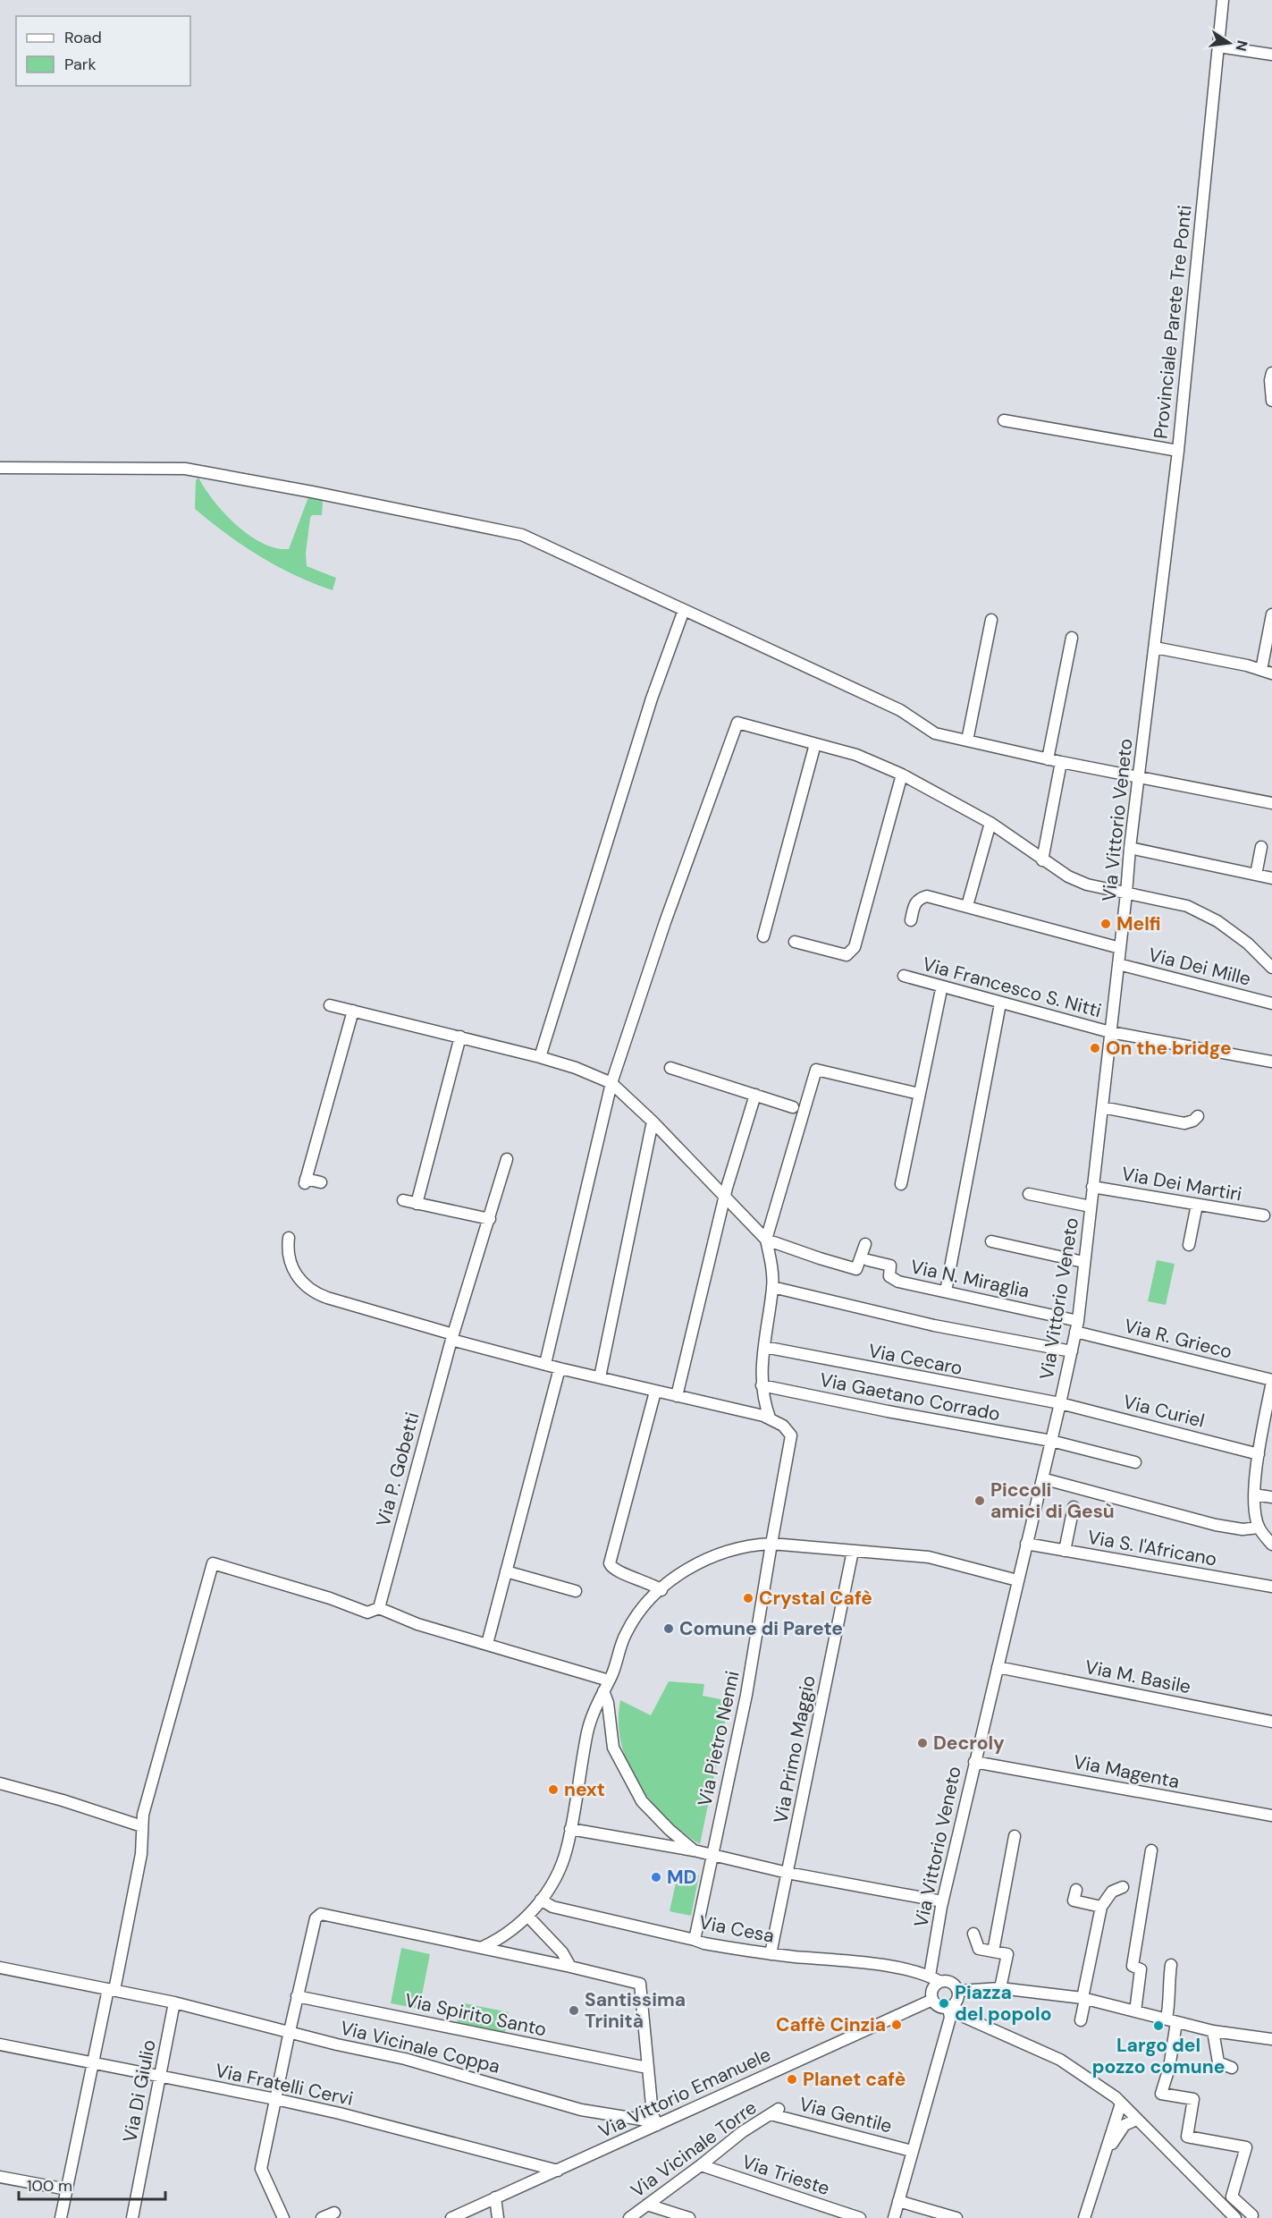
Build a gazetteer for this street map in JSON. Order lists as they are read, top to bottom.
{
  "streets": {
    "street": [
      "Provinciale Parete Tre Ponti",
      "Via Vittorio Veneto",
      "Via Dei Mille",
      "Via Francesco S. Nitti",
      "Via Dei Martiri",
      "Via N. Miraglia",
      "Via R. Grieco",
      "Via Cecaro",
      "Via Gaetano Corrado",
      "Via Curiel",
      "Via P. Gobetti",
      "Via S. l'Africano",
      "Via M. Basile",
      "Via Pietro Nenni",
      "Via Primo Maggio",
      "Via Magenta",
      "Via Cesa",
      "Via Spirito Santo",
      "Via Vicinale Coppa",
      "Via Fratelli Cervi",
      "Via Di Giulio",
      "Via Vittorio Emanuele",
      "Via Gentile",
      "Via Vicinale Torre",
      "Via Trieste"
    ]
  },
  "crossings": [
    ["Provinciale Parete Tre Ponti", "Via Vittorio Veneto"],
    ["Via Vittorio Veneto", "Via Dei Mille"],
    ["Via Vittorio Veneto", "Via Francesco S. Nitti"],
    ["Via Vittorio Veneto", "Via Dei Martiri"],
    ["Via Vittorio Veneto", "Via N. Miraglia"],
    ["Via Vittorio Veneto", "Via R. Grieco"],
    ["Via Vittorio Veneto", "Via Cecaro"],
    ["Via Vittorio Veneto", "Via Gaetano Corrado"],
    ["Via Vittorio Veneto", "Via Curiel"],
    ["Via Vittorio Veneto", "Via S. l'Africano"],
    ["Via Vittorio Veneto", "Via M. Basile"],
    ["Via Vittorio Veneto", "Via Magenta"],
    ["Via Vittorio Veneto", "Via Cesa"],
    ["Via N. Miraglia", "Via R. Grieco"],
    ["Via Cecaro", "Via Curiel"],
    ["Via Pietro Nenni", "Via Cesa"],
    ["Via Primo Maggio", "Via Cesa"],
    ["Via Vicinale Coppa", "Via Di Giulio"],
    ["Via Vicinale Coppa", "Via Vittorio Emanuele"],
    ["Via Fratelli Cervi", "Via Di Giulio"],
    ["Via Fratelli Cervi", "Via Vittorio Emanuele"],
    ["Via Gentile", "Via Vicinale Torre"],
    ["Via Vicinale Torre", "Via Trieste"]
  ],
  "places": [
    "Melfi",
    "On the bridge",
    "Piccoli amici di Gesù",
    "Crystal Cafè",
    "Comune di Parete",
    "Decroly",
    "next",
    "MD",
    "Piazza del popolo",
    "Santissima Trinità",
    "Caffè Cinzia",
    "Largo del pozzo comune",
    "Planet cafè"
  ],
  "legend": ["Road", "Park"],
  "scale_bar": "100 m",
  "north": "right"
}
